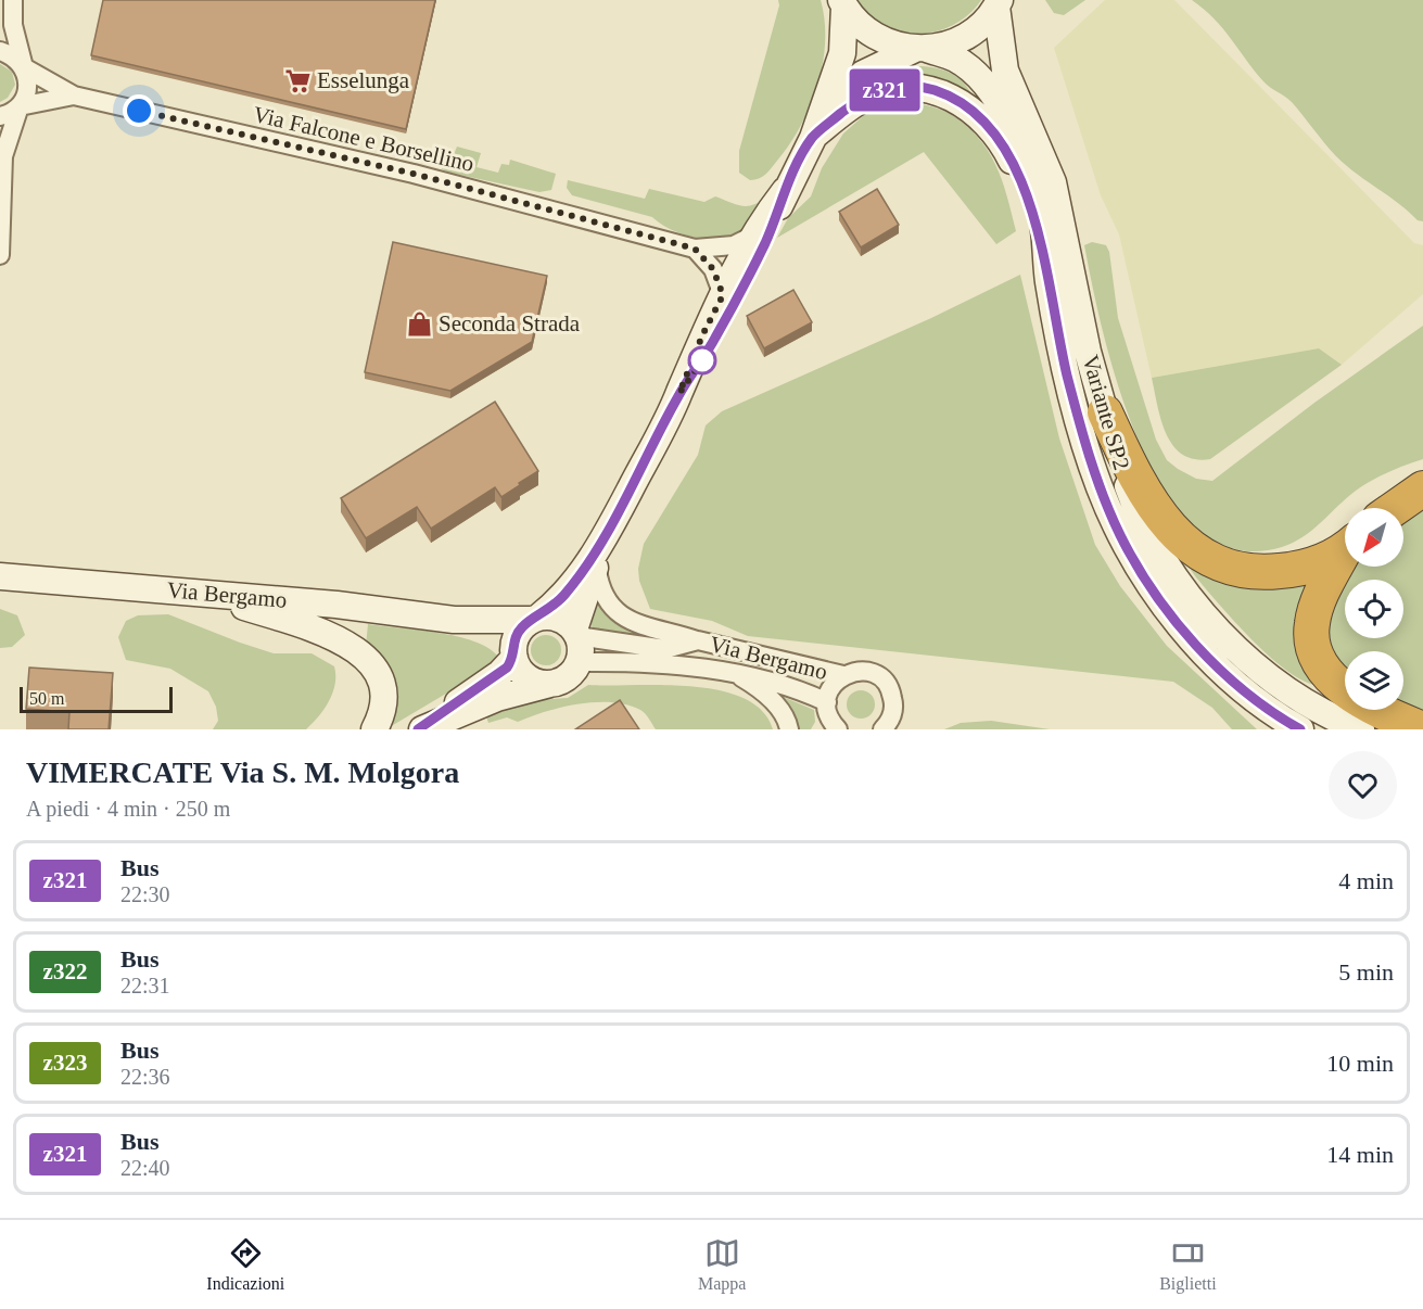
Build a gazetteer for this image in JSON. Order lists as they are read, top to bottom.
{
  "streets": {
    "street": ["Via Falcone e Borsellino", "Variante SP2", "Via Bergamo"]
  },
  "places": {
    "supermarket": ["Esselunga"],
    "shop": ["Seconda Strada"]
  },
  "lines": ["bus line z321"],
  "scale_bar": "50 m",
  "north": "bottom left",
  "page": {
    "on_map": "z321",
    "scale": "50 m",
    "heading": ["VIMERCATE Via S. M. Molgora", "A piedi · 4 min · 250 m"],
    "list": [
      {
        "mark": "z321",
        "name": "Bus",
        "note": "22:30",
        "value": "4 min"
      },
      {
        "mark": "z322",
        "name": "Bus",
        "note": "22:31",
        "value": "5 min"
      },
      {
        "mark": "z323",
        "name": "Bus",
        "note": "22:36",
        "value": "10 min"
      },
      {
        "mark": "z321",
        "name": "Bus",
        "note": "22:40",
        "value": "14 min"
      }
    ],
    "tabs": ["Indicazioni", "Mappa", "Biglietti"]
  }
}
